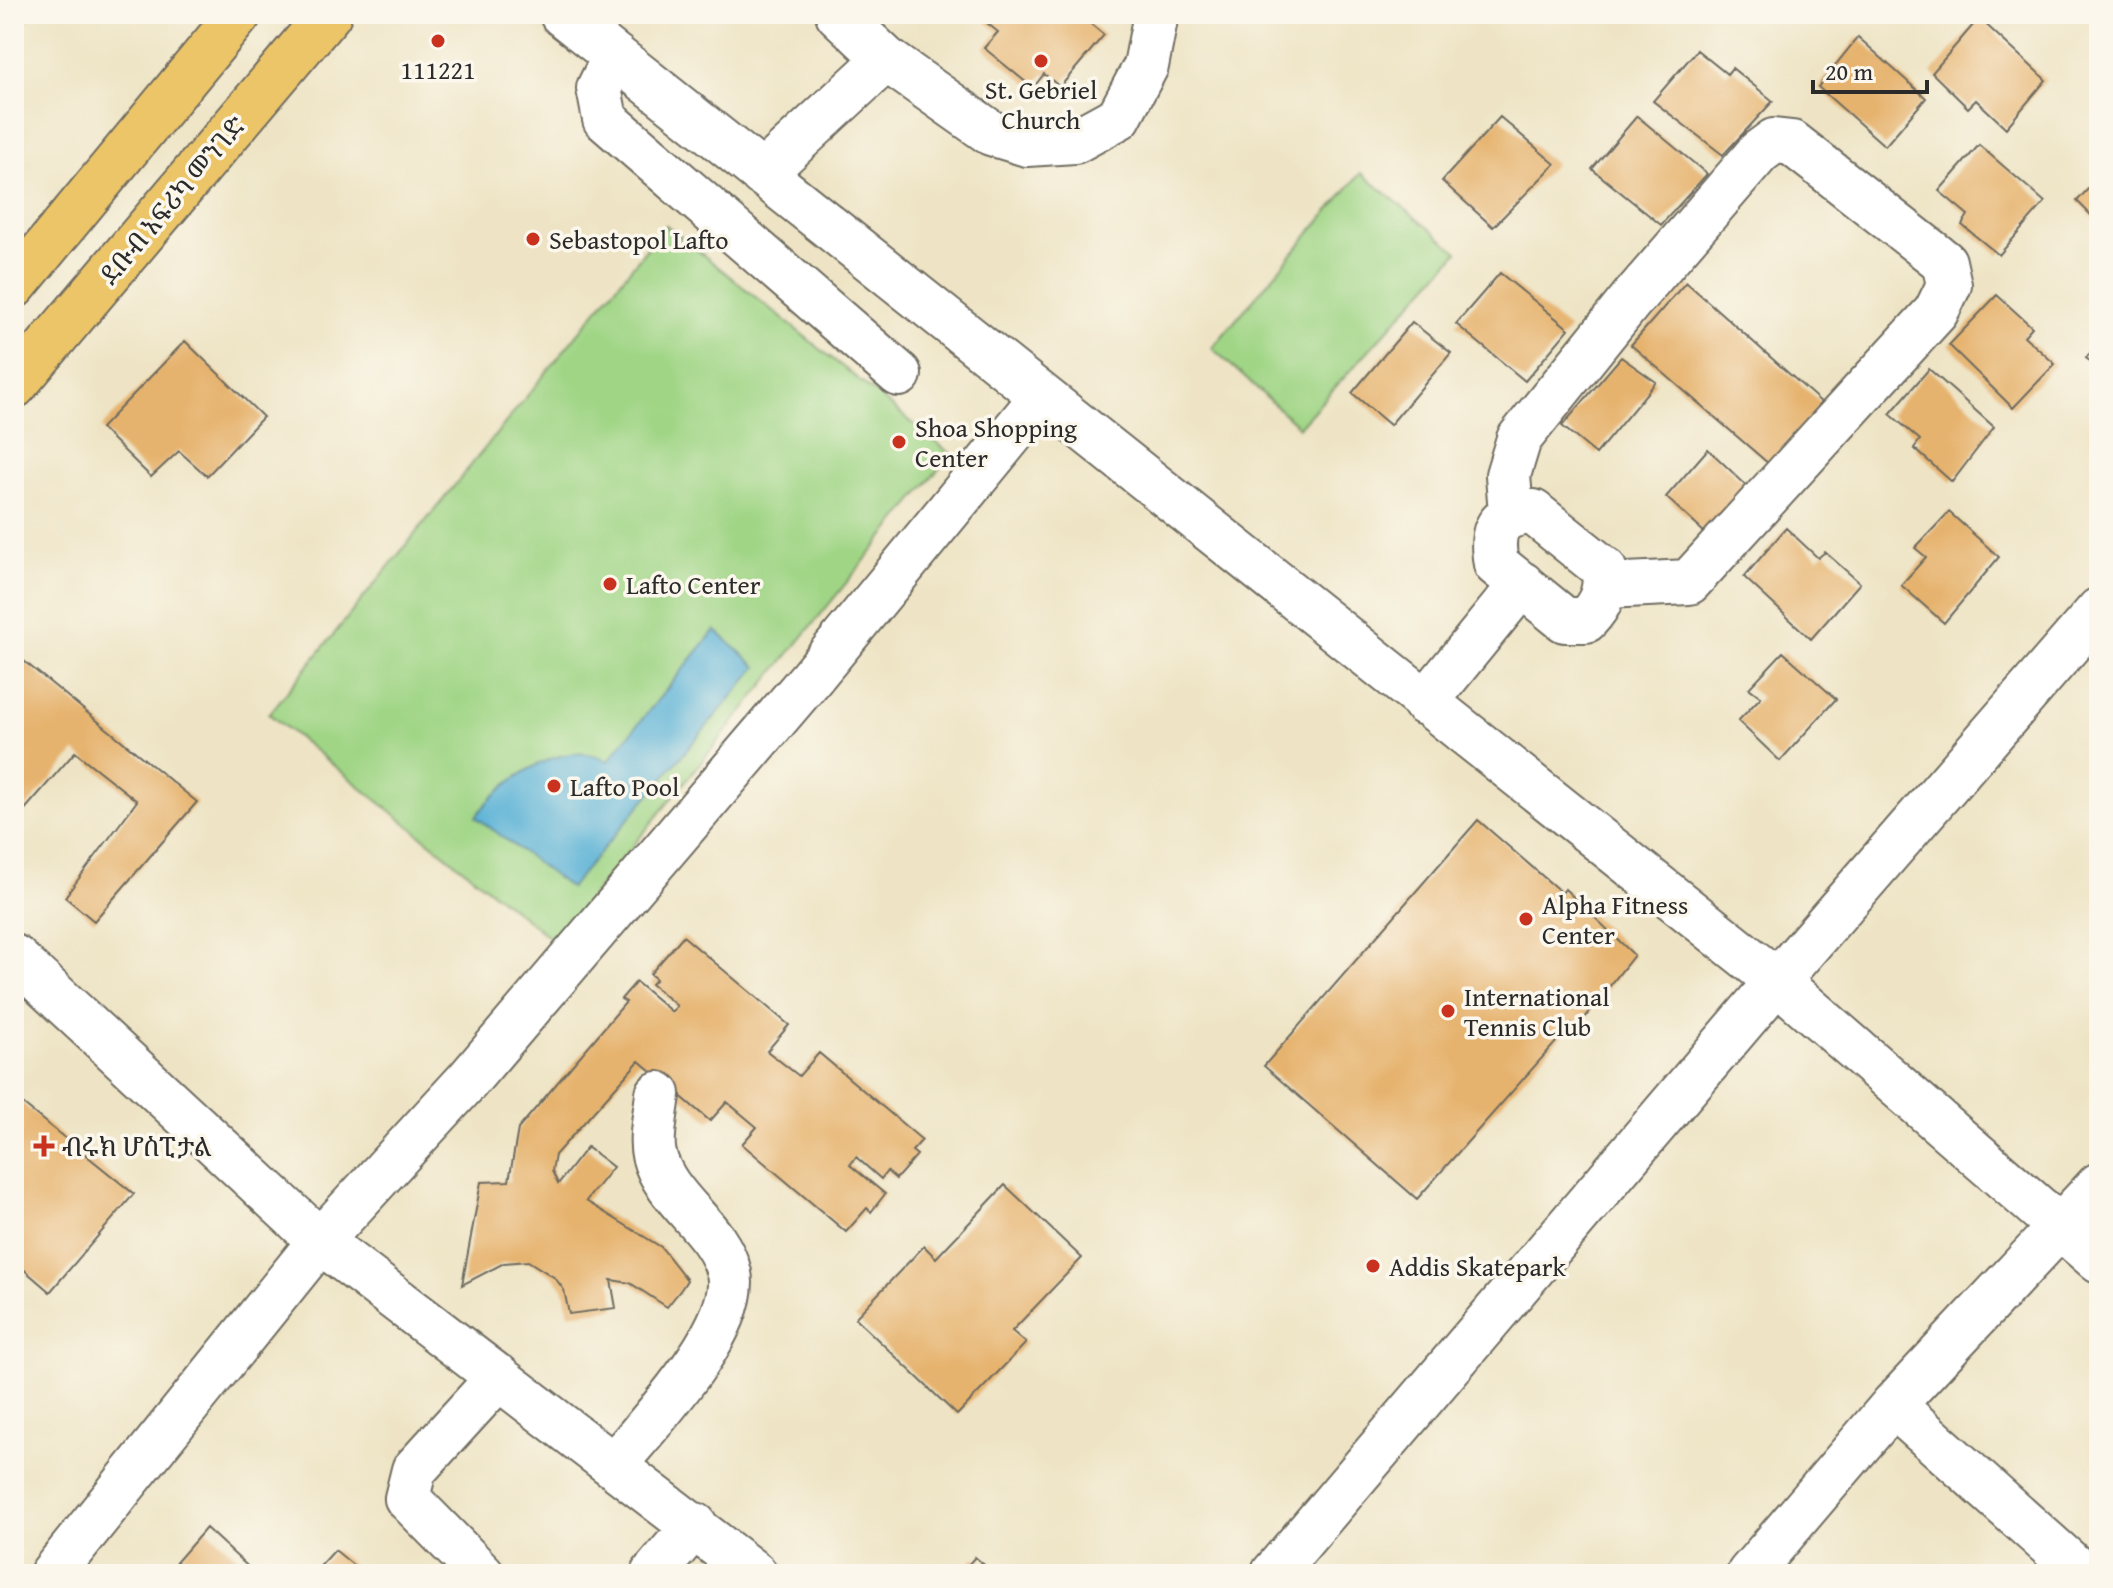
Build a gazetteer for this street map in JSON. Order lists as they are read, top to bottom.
{
  "streets": {
    "main road": ["ደቡብ አፍሪካ መንገድ"]
  },
  "places": {
    "other": [
      "111221",
      "St. Gebriel Church",
      "Sebastopol Lafto",
      "Shoa Shopping Center",
      "Lafto Center",
      "Lafto Pool",
      "Alpha Fitness Center",
      "International Tennis Club",
      "Addis Skatepark"
    ],
    "health": ["ብሩክ ሆስፒታል"]
  },
  "scale_bar": "20 m"
}
